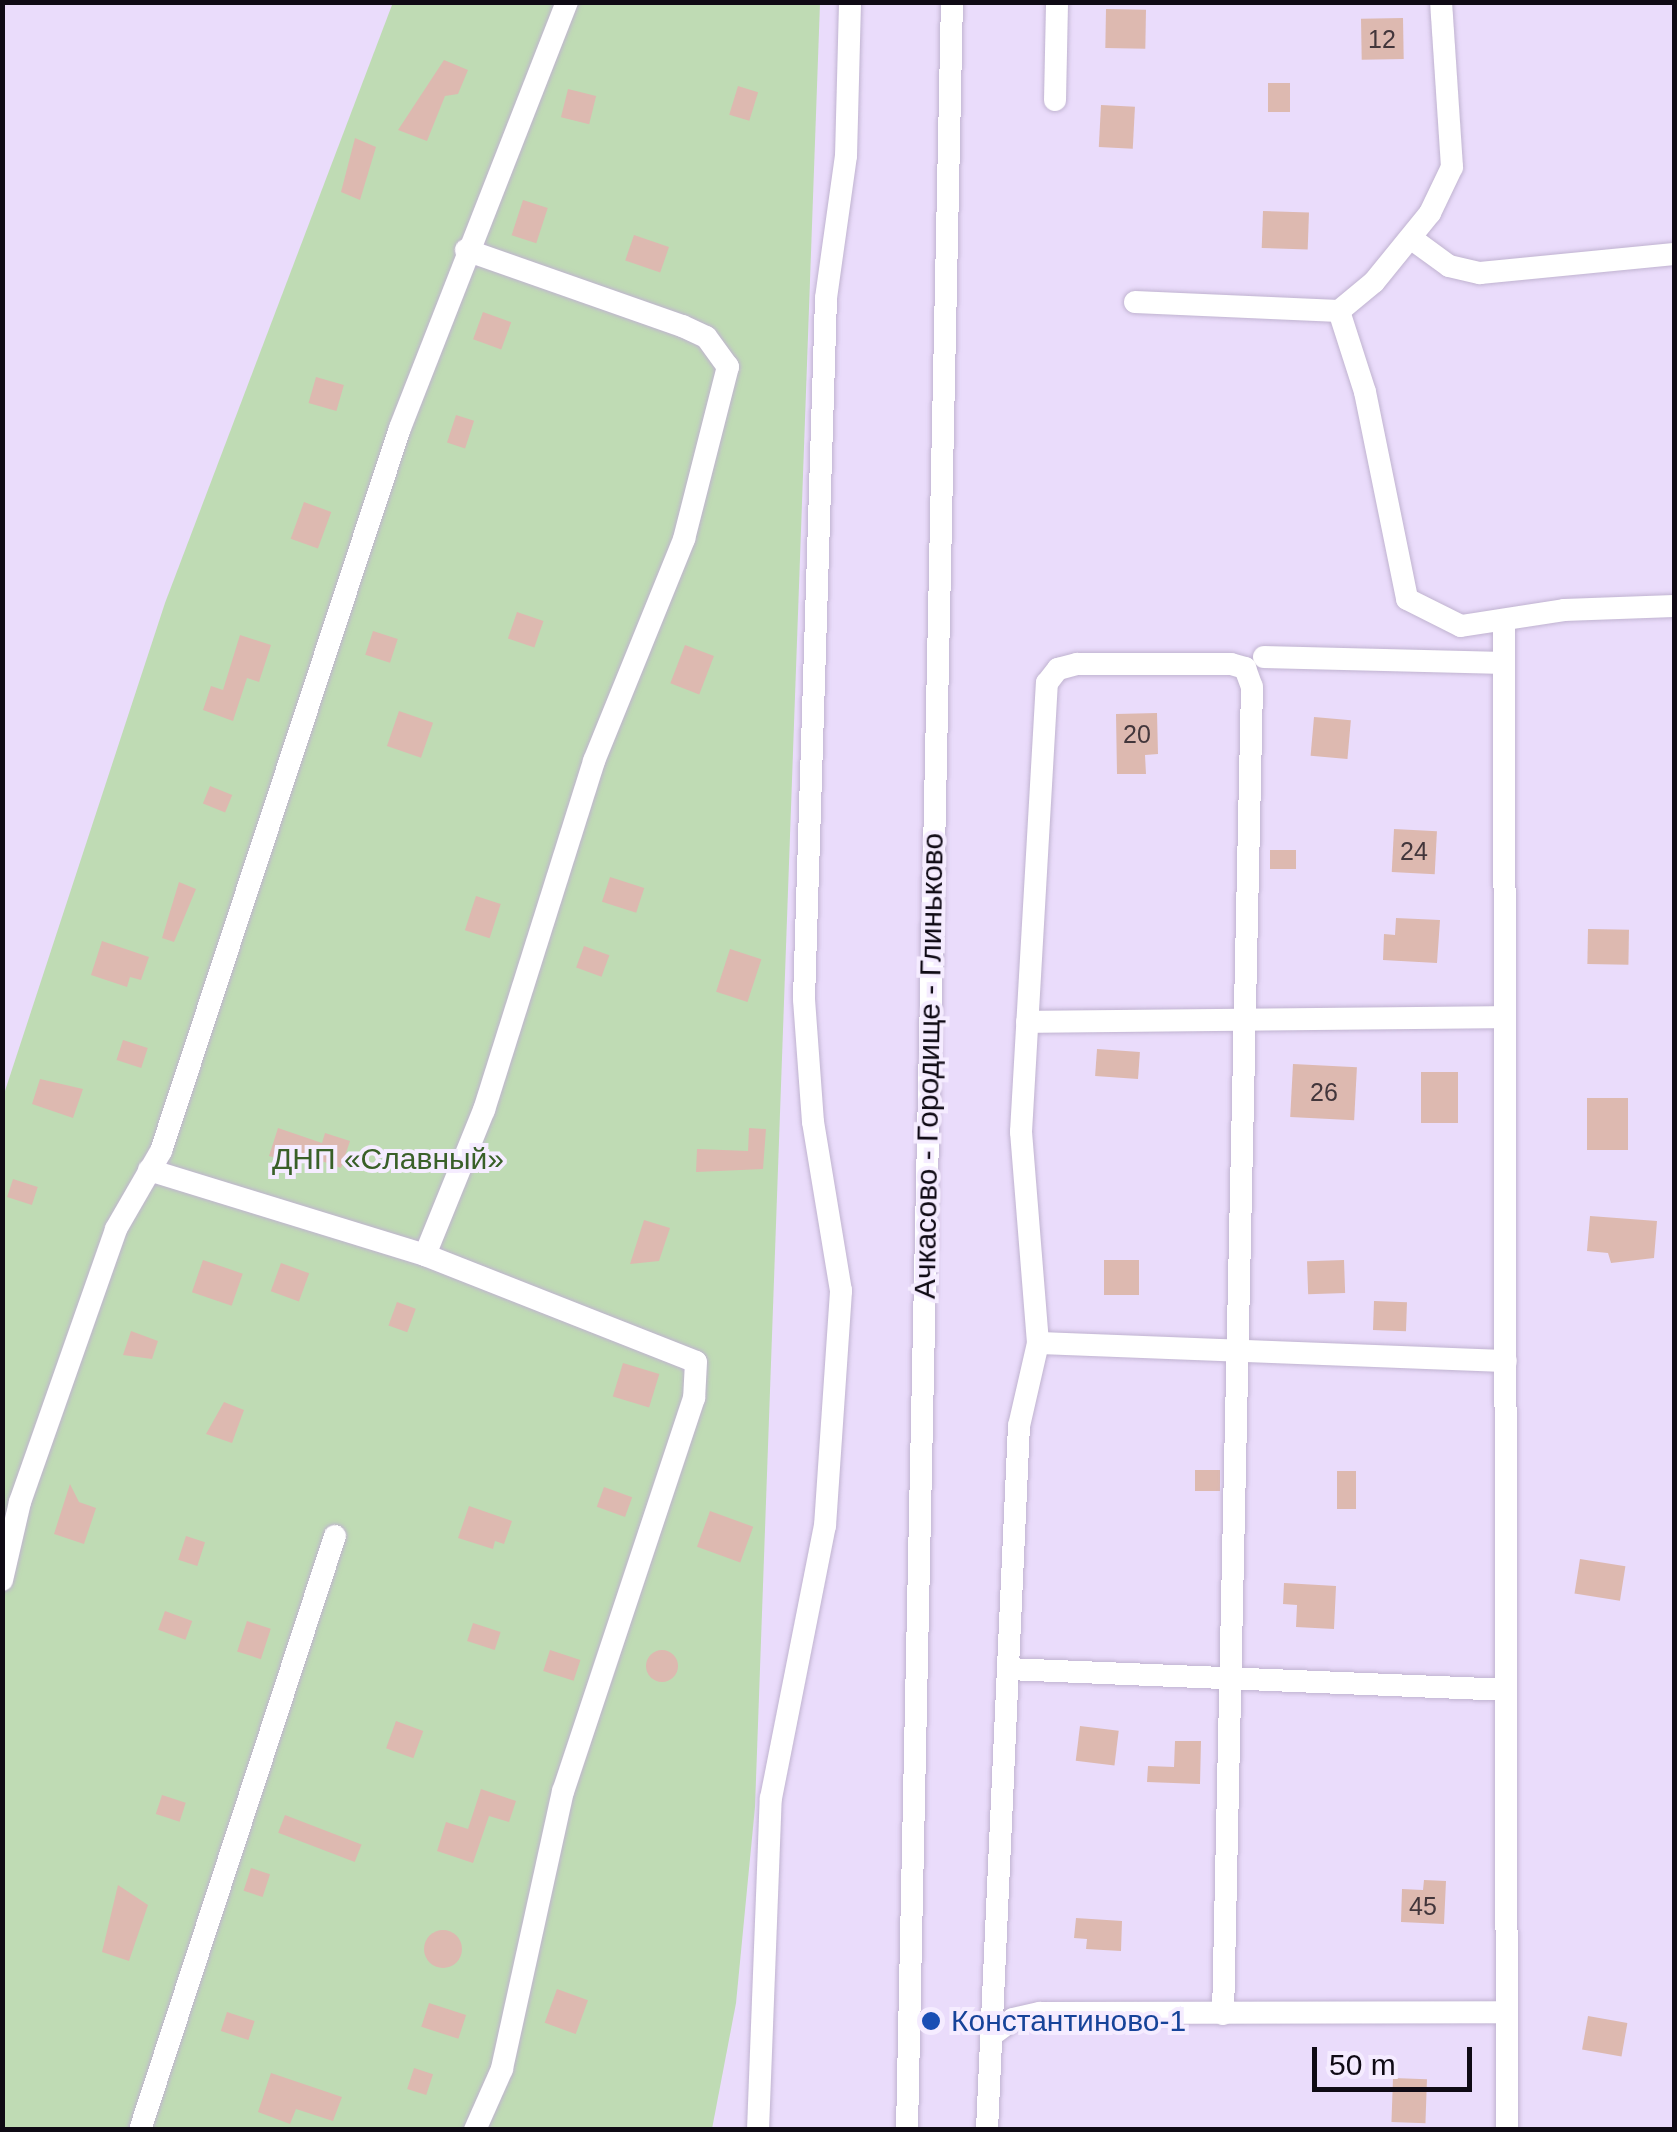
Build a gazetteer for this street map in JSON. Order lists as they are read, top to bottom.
{
  "streets": {
    "street": ["Ачкасово - Городище - Глиньково"]
  },
  "parks": ["ДНП «Славный»"],
  "places": ["Константиново-1"],
  "house_numbers": [
    "12",
    "20",
    "24",
    "26",
    "45"
  ],
  "scale_bar": "50 m"
}
